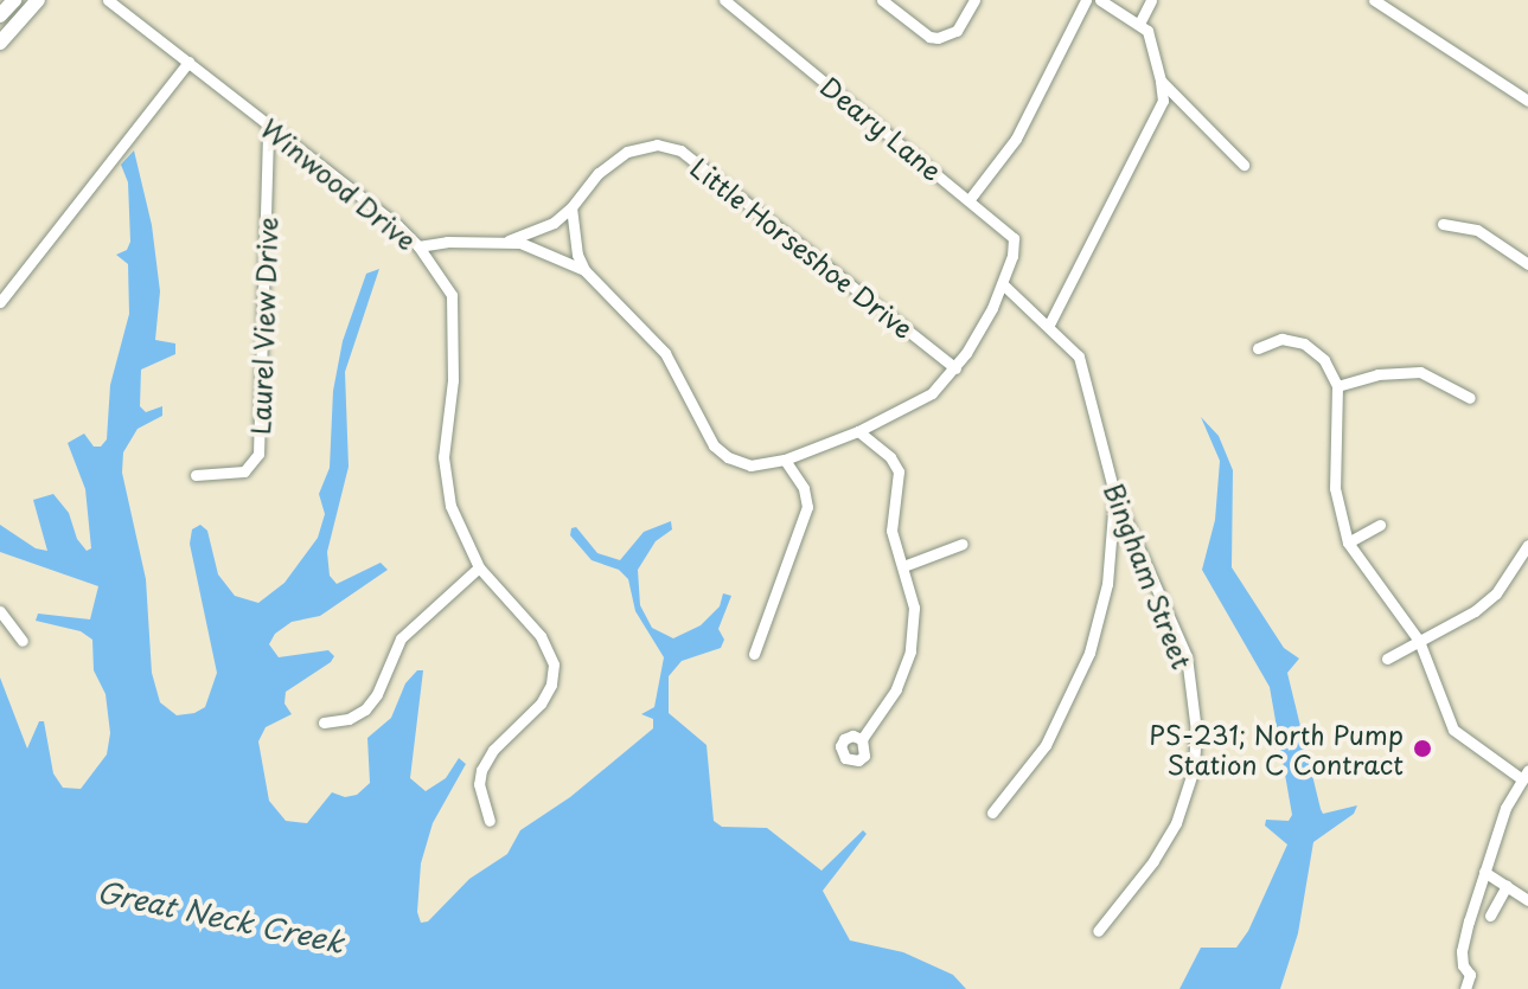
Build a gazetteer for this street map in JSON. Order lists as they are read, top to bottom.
{
  "streets": {
    "street": [
      "Deary Lane",
      "Winwood Drive",
      "Little Horseshoe Drive",
      "Laurel View Drive",
      "Bingham Street"
    ]
  },
  "crossings": [
    ["Deary Lane", "Bingham Street"],
    ["Winwood Drive", "Laurel View Drive"]
  ],
  "water": ["Great Neck Creek"],
  "places": ["PS-231; North Pump Station C Contract"]
}
